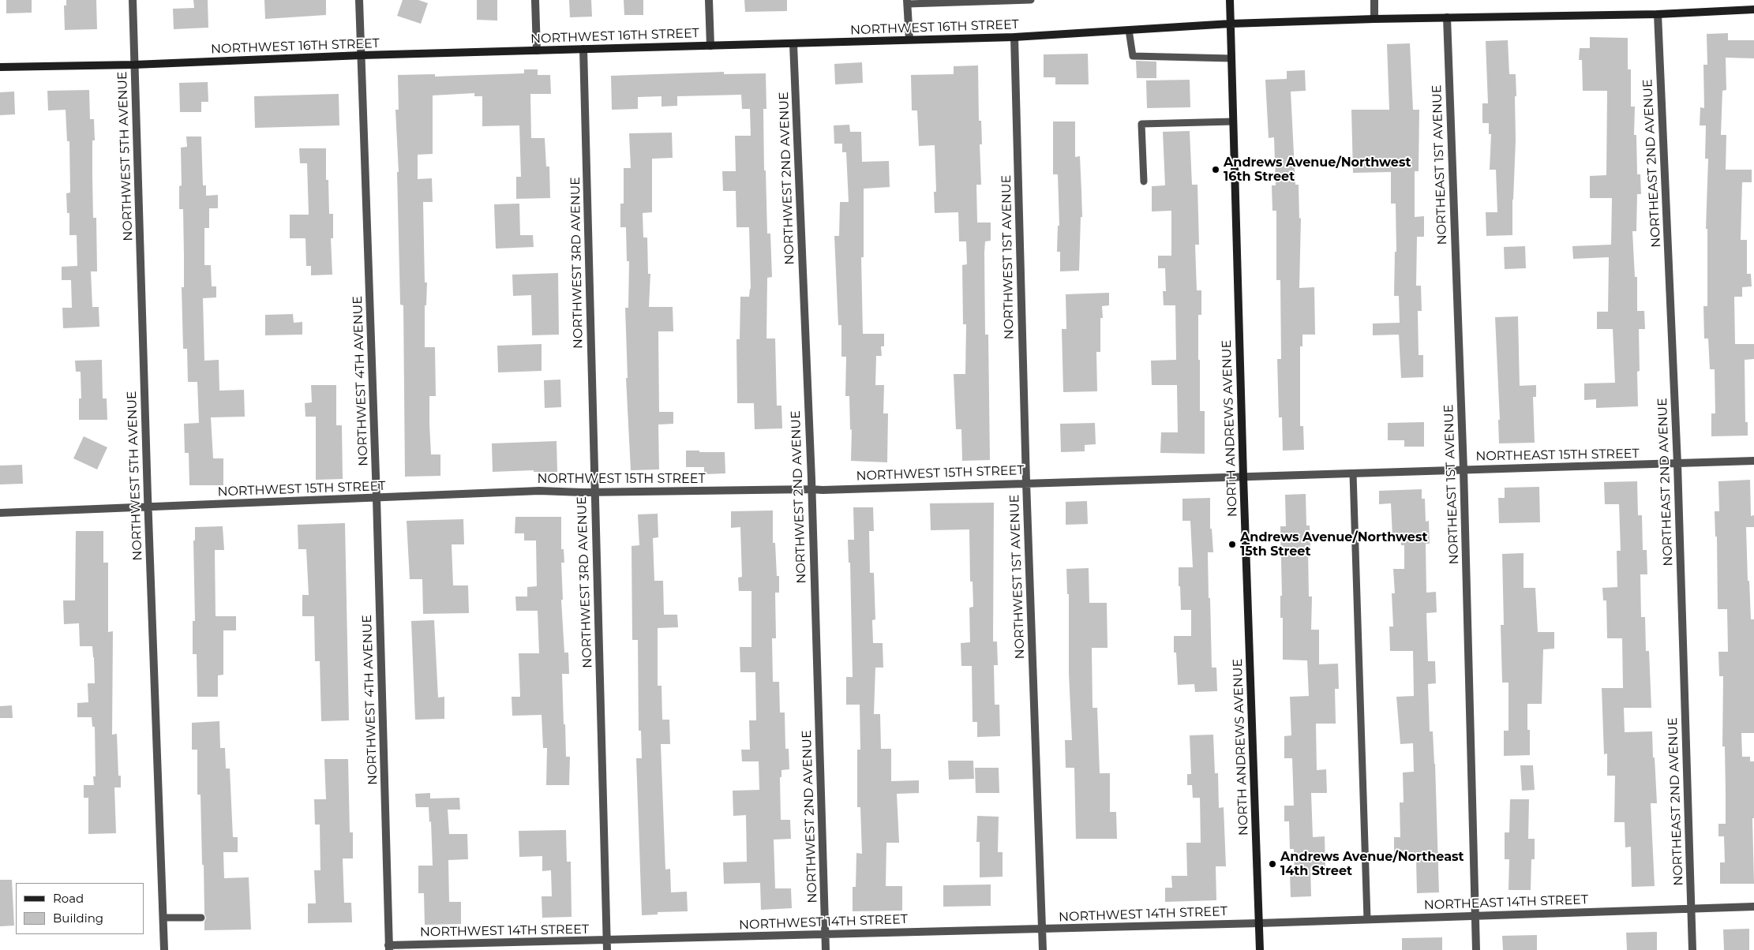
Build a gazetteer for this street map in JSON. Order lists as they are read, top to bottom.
{
  "streets": {
    "street": [
      "NORTHWEST 16TH STREET",
      "NORTHWEST 5TH AVENUE",
      "NORTHEAST 2ND AVENUE",
      "NORTHEAST 1ST AVENUE",
      "NORTHWEST 2ND AVENUE",
      "NORTHWEST 1ST AVENUE",
      "NORTHWEST 3RD AVENUE",
      "NORTHWEST 4TH AVENUE",
      "NORTH ANDREWS AVENUE",
      "NORTHEAST 15TH STREET",
      "NORTHWEST 15TH STREET",
      "NORTHEAST 14TH STREET",
      "NORTHWEST 14TH STREET"
    ]
  },
  "crossings": [
    ["NORTHWEST 16TH STREET", "NORTHWEST 5TH AVENUE"],
    ["NORTHWEST 16TH STREET", "NORTHEAST 2ND AVENUE"],
    ["NORTHWEST 16TH STREET", "NORTHEAST 1ST AVENUE"],
    ["NORTHWEST 16TH STREET", "NORTHWEST 2ND AVENUE"],
    ["NORTHWEST 16TH STREET", "NORTHWEST 1ST AVENUE"],
    ["NORTHWEST 16TH STREET", "NORTHWEST 3RD AVENUE"],
    ["NORTHWEST 16TH STREET", "NORTHWEST 4TH AVENUE"],
    ["NORTHWEST 16TH STREET", "NORTH ANDREWS AVENUE"],
    ["NORTHWEST 5TH AVENUE", "NORTHWEST 15TH STREET"],
    ["NORTHEAST 2ND AVENUE", "NORTHEAST 15TH STREET"],
    ["NORTHEAST 2ND AVENUE", "NORTHEAST 14TH STREET"],
    ["NORTHEAST 1ST AVENUE", "NORTHEAST 15TH STREET"],
    ["NORTHEAST 1ST AVENUE", "NORTHEAST 14TH STREET"],
    ["NORTHWEST 2ND AVENUE", "NORTHWEST 15TH STREET"],
    ["NORTHWEST 2ND AVENUE", "NORTHWEST 14TH STREET"],
    ["NORTHWEST 1ST AVENUE", "NORTHWEST 15TH STREET"],
    ["NORTHWEST 1ST AVENUE", "NORTHWEST 14TH STREET"],
    ["NORTHWEST 3RD AVENUE", "NORTHWEST 15TH STREET"],
    ["NORTHWEST 3RD AVENUE", "NORTHWEST 14TH STREET"],
    ["NORTHWEST 4TH AVENUE", "NORTHWEST 15TH STREET"],
    ["NORTHWEST 4TH AVENUE", "NORTHWEST 14TH STREET"],
    ["NORTH ANDREWS AVENUE", "NORTHEAST 15TH STREET"],
    ["NORTH ANDREWS AVENUE", "NORTHWEST 15TH STREET"],
    ["NORTH ANDREWS AVENUE", "NORTHEAST 14TH STREET"],
    ["NORTH ANDREWS AVENUE", "NORTHWEST 14TH STREET"],
    ["NORTHEAST 15TH STREET", "NORTHWEST 15TH STREET"],
    ["NORTHEAST 14TH STREET", "NORTHWEST 14TH STREET"]
  ],
  "places": ["Andrews Avenue/Northwest 16th Street", "Andrews Avenue/Northwest 15th Street", "Andrews Avenue/Northeast 14th Street"],
  "legend": ["Road", "Building"]
}
